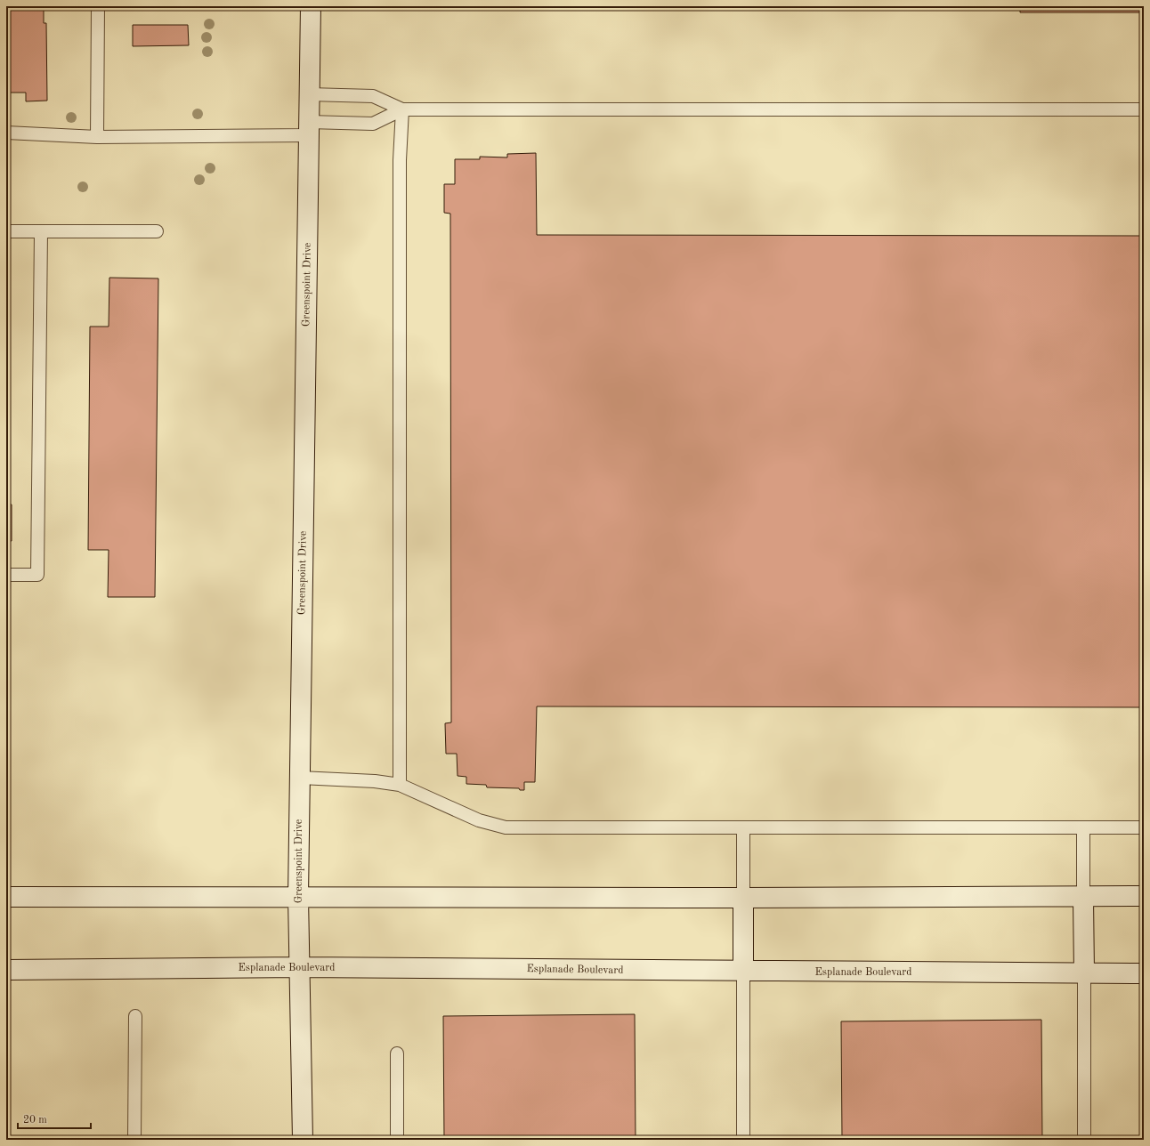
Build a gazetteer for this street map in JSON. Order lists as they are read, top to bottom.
{
  "streets": {
    "street": ["Greenspoint Drive", "Esplanade Boulevard"]
  },
  "crossings": [
    ["Greenspoint Drive", "Esplanade Boulevard"]
  ],
  "scale_bar": "20 m"
}
